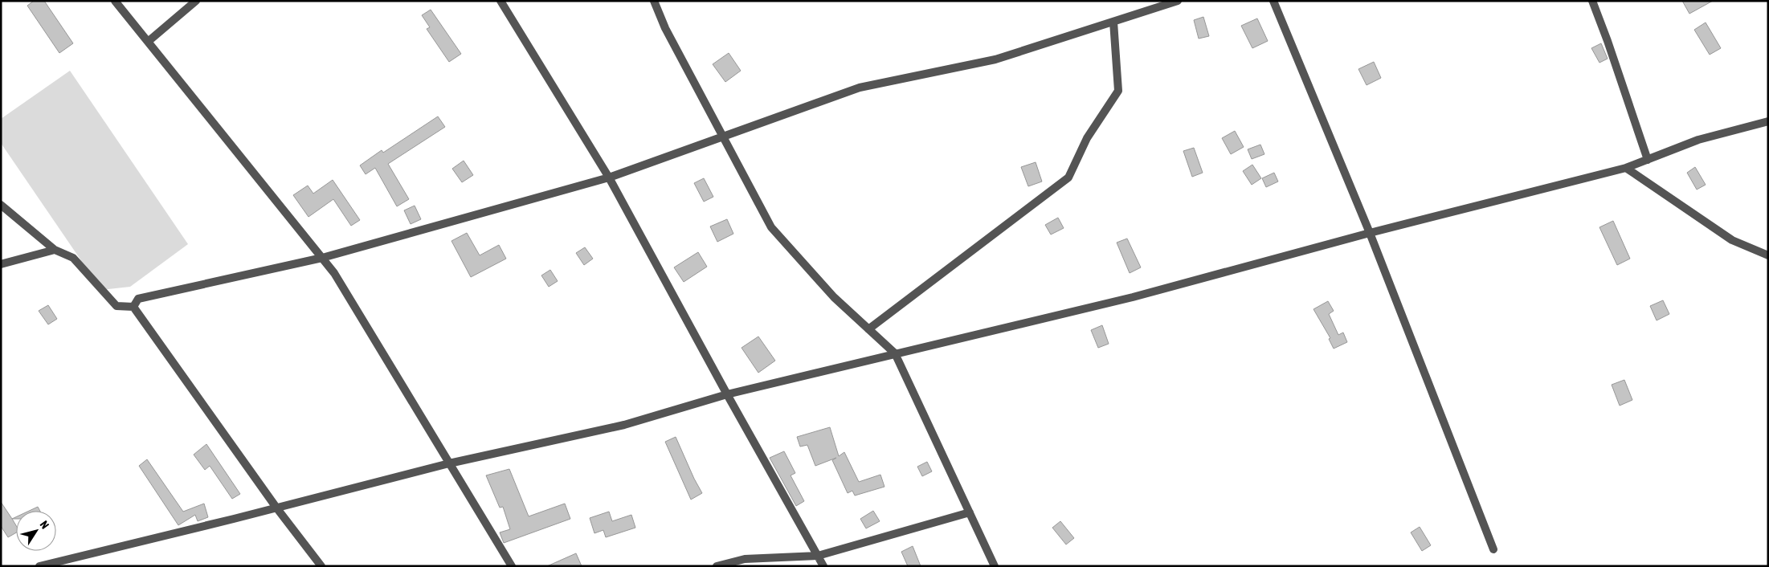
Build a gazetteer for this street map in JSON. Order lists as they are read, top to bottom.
{
  "north": "top right"
}
